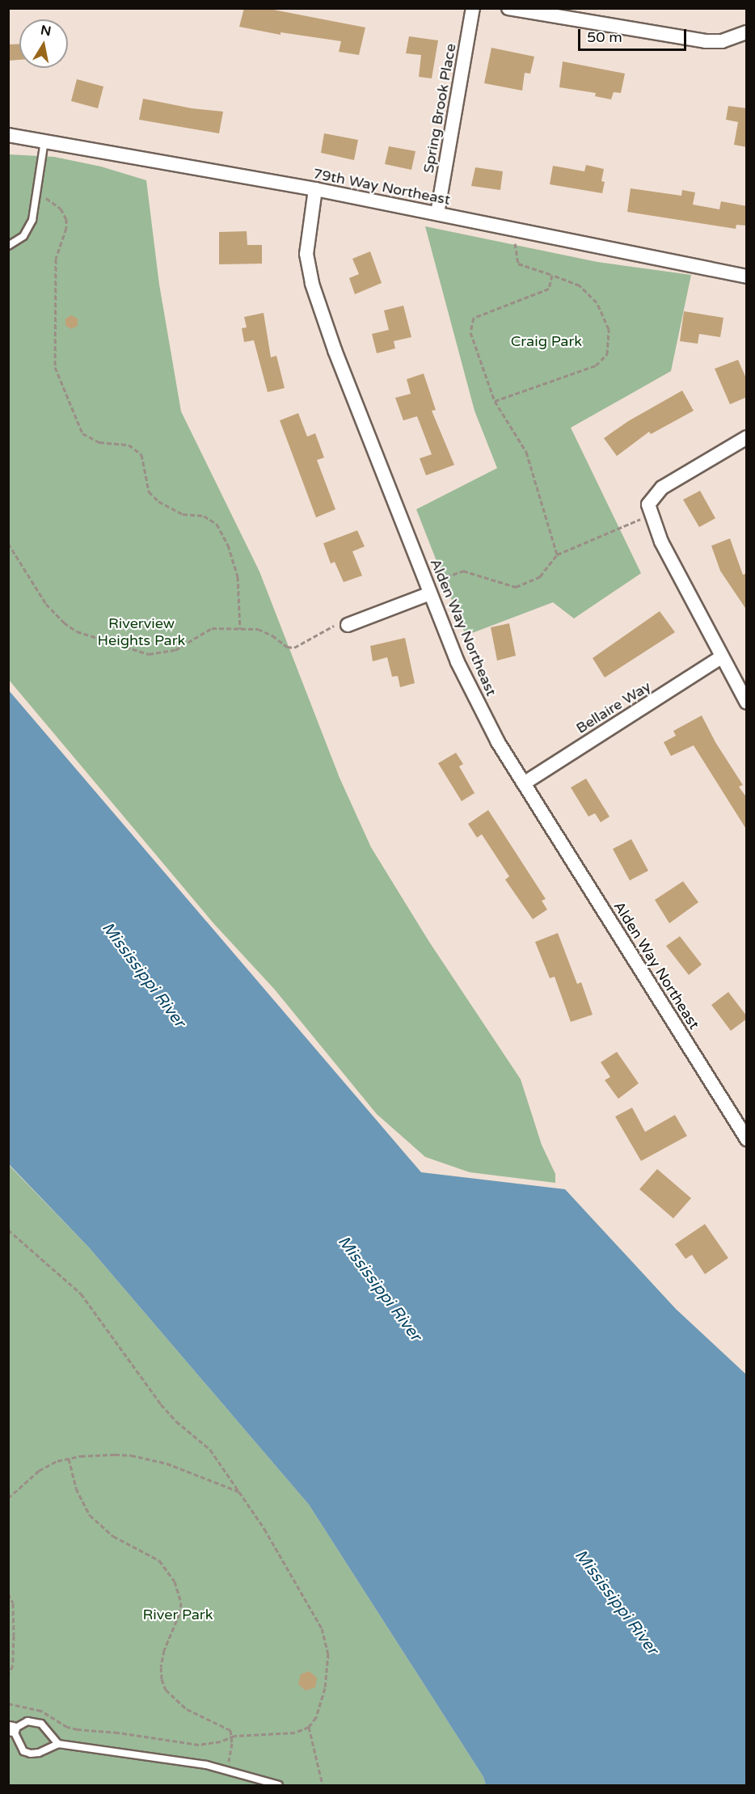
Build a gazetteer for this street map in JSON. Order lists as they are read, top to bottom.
{
  "streets": {
    "street": [
      "Spring Brook Place",
      "79th Way Northeast",
      "Alden Way Northeast",
      "Bellaire Way"
    ]
  },
  "crossings": [
    ["Spring Brook Place", "79th Way Northeast"],
    ["79th Way Northeast", "Alden Way Northeast"],
    ["Alden Way Northeast", "Bellaire Way"]
  ],
  "water": ["Mississippi River"],
  "parks": ["Craig Park", "Riverview Heights Park", "River Park"],
  "scale_bar": "50 m",
  "north": "top"
}
